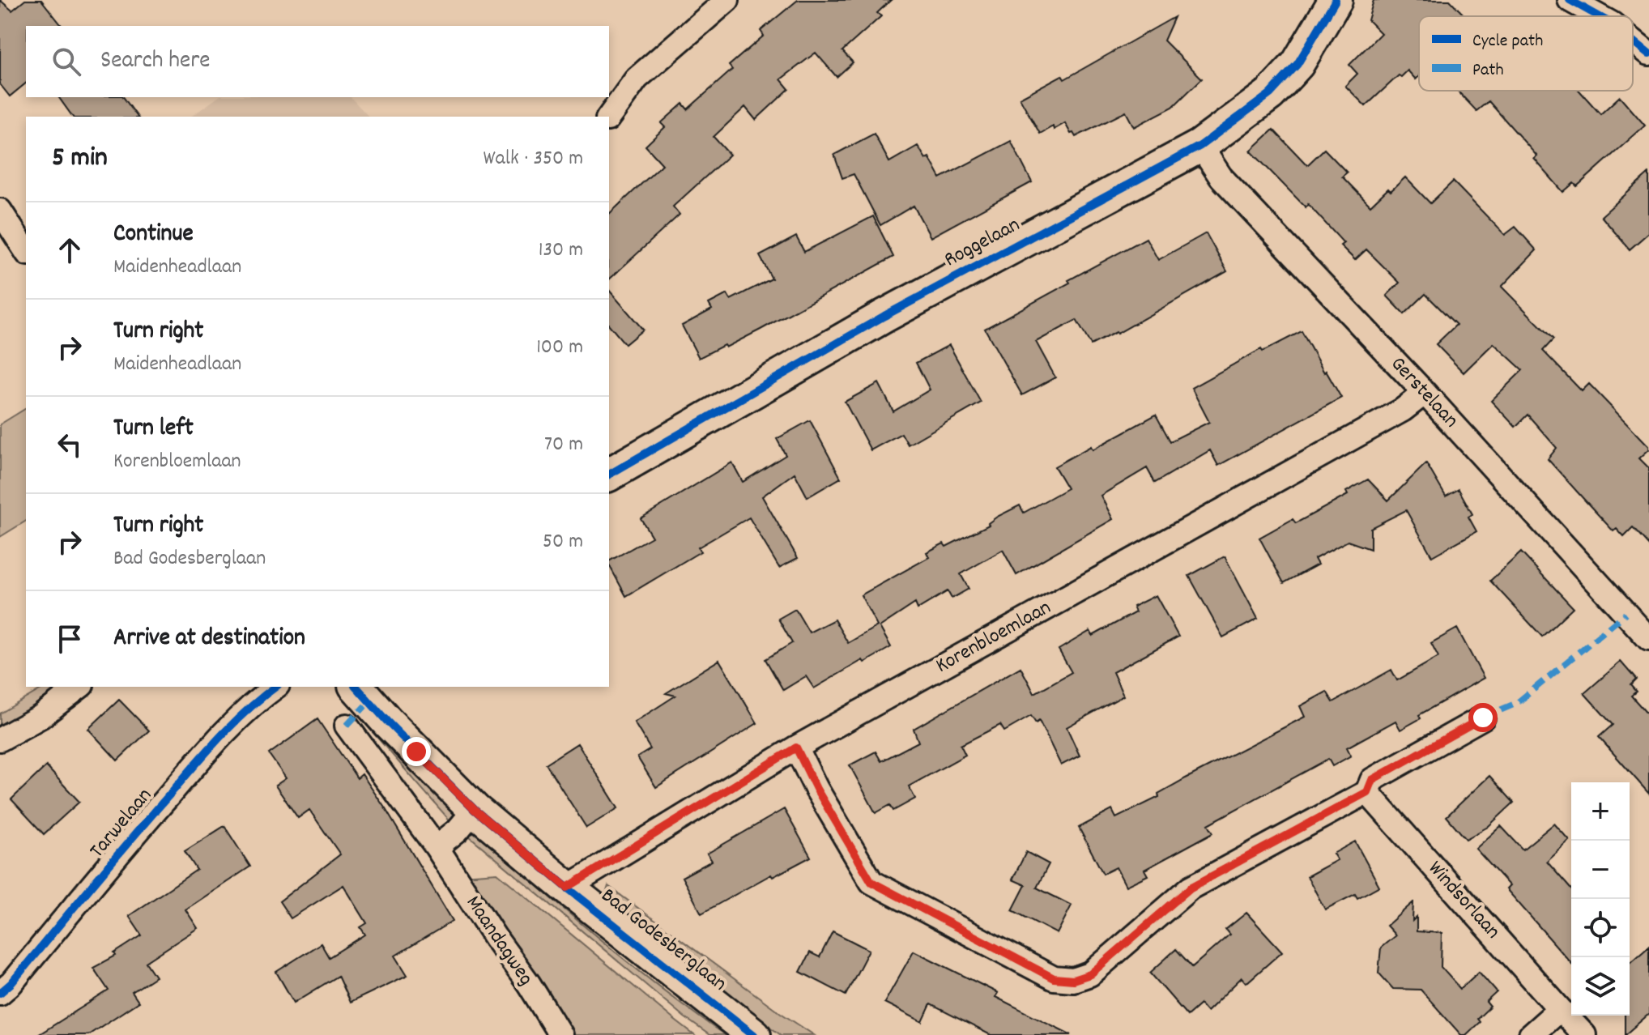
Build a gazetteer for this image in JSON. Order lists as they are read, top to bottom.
{
  "streets": {
    "street": [
      "Roggelaan",
      "Gerstelaan",
      "Korenbloemlaan",
      "Tarwelaan",
      "Windsorlaan",
      "Bad Godesberglaan",
      "Maandagweg"
    ]
  },
  "crossings": [
    ["Roggelaan", "Gerstelaan"],
    ["Gerstelaan", "Korenbloemlaan"],
    ["Korenbloemlaan", "Bad Godesberglaan"]
  ],
  "legend": ["Cycle path", "Path"],
  "page": {
    "search": "Search here",
    "heading": ["5 min", "Walk · 350 m"],
    "list": [
      ["Continue", "Maidenheadlaan", "130 m"],
      ["Turn right", "Maidenheadlaan", "100 m"],
      ["Turn left", "Korenbloemlaan", "70 m"],
      ["Turn right", "Bad Godesberglaan", "50 m"],
      "Arrive at destination"
    ],
    "map_buttons": ["+", "−"]
  }
}
